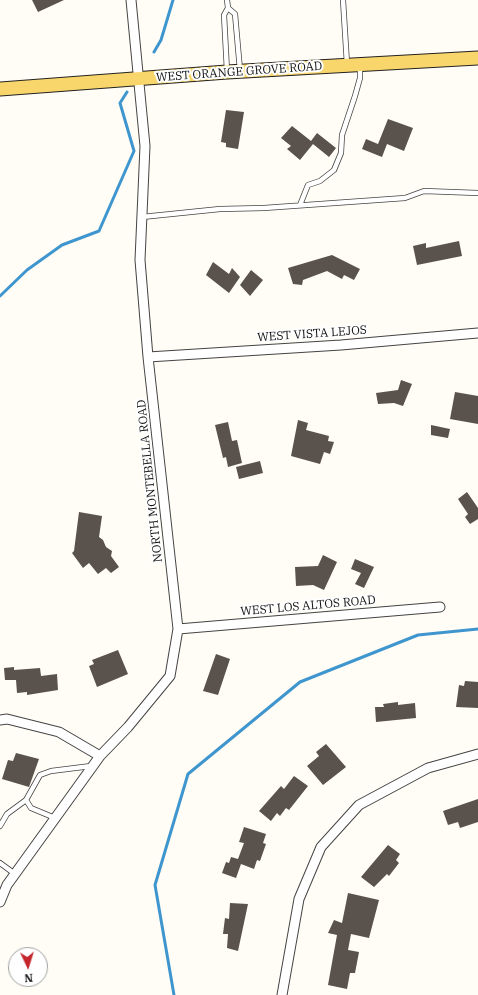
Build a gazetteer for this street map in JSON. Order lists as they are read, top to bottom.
{
  "streets": {
    "main road": ["WEST ORANGE GROVE ROAD"],
    "street": ["WEST VISTA LEJOS", "NORTH MONTEBELLA ROAD", "WEST LOS ALTOS ROAD"]
  },
  "crossings": [
    ["WEST ORANGE GROVE ROAD", "NORTH MONTEBELLA ROAD"],
    ["WEST VISTA LEJOS", "NORTH MONTEBELLA ROAD"],
    ["NORTH MONTEBELLA ROAD", "WEST LOS ALTOS ROAD"]
  ],
  "north": "bottom"
}
